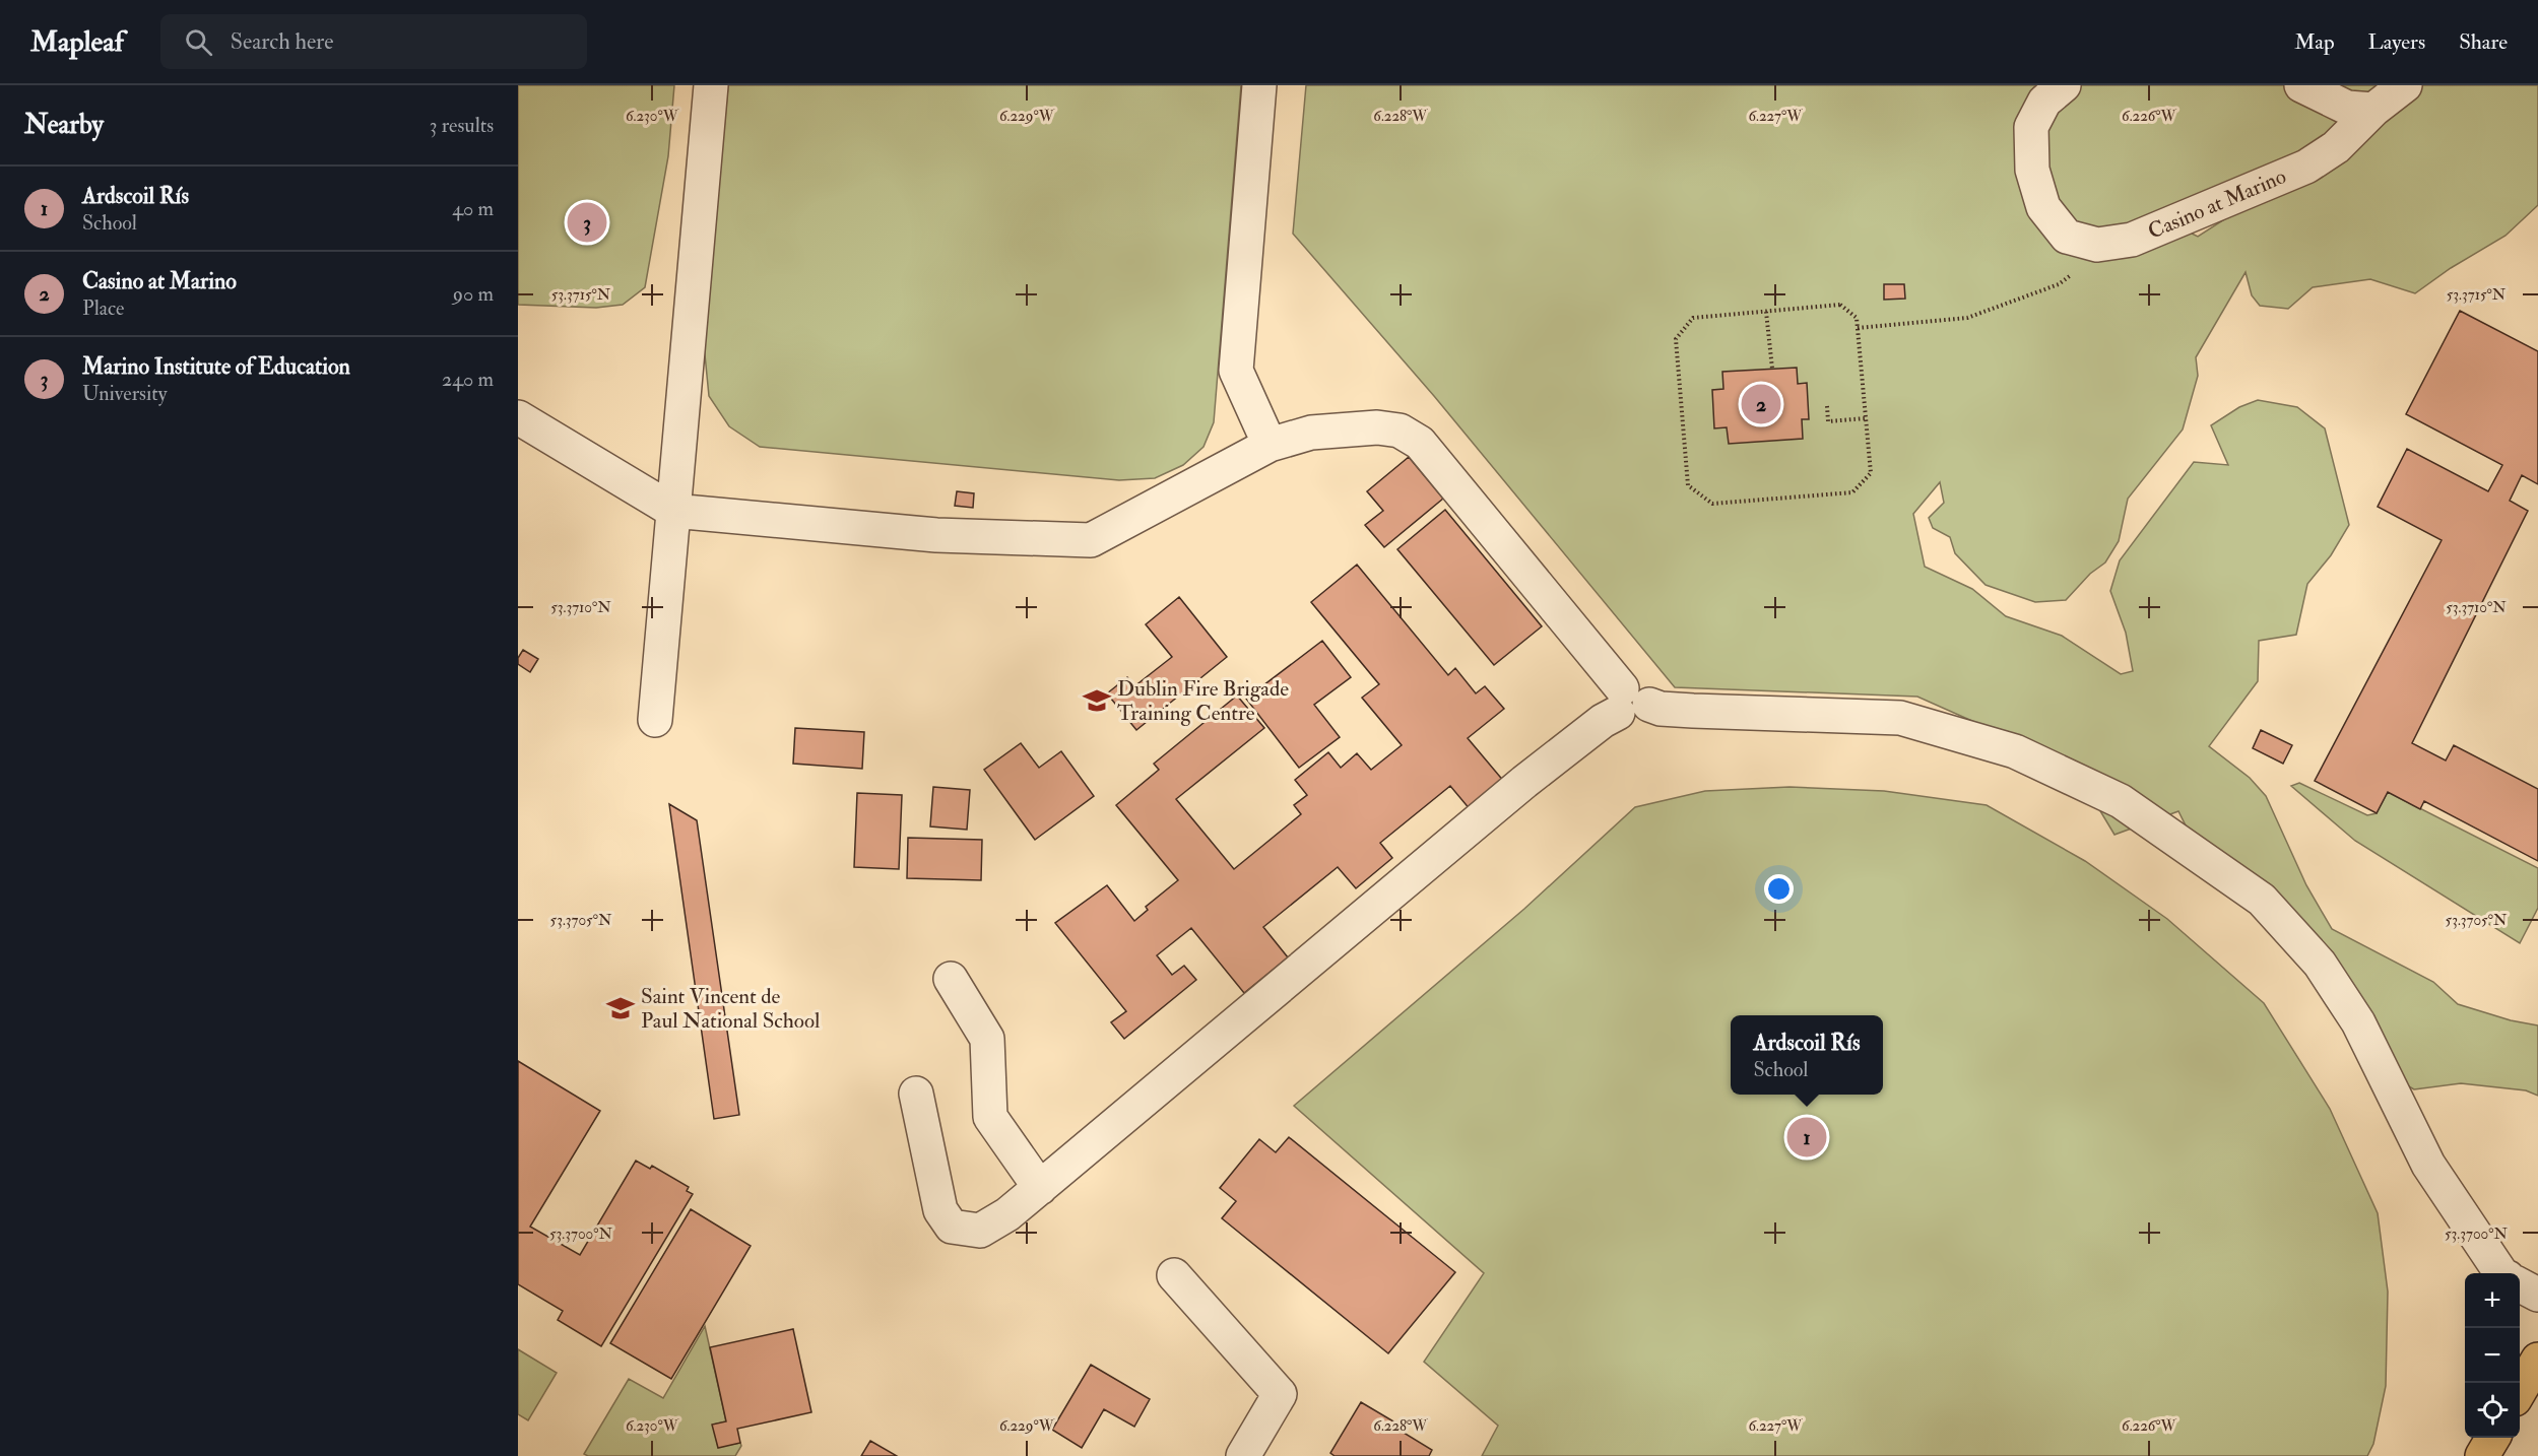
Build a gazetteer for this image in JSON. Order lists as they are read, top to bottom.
{
  "streets": {
    "lane": ["Casino at Marino"]
  },
  "places": {
    "school or university": ["Dublin Fire Brigade Training Centre", "Saint Vincent de Paul National School"]
  },
  "page": {
    "header": "Mapleaf",
    "search": "Search here",
    "nav": ["Map", "Layers", "Share"],
    "heading": ["Nearby", "3 results"],
    "list": [
      {
        "mark": "1",
        "name": "Ardscoil Rís",
        "note": "School",
        "value": "40 m"
      },
      {
        "mark": "2",
        "name": "Casino at Marino",
        "note": "Place",
        "value": "90 m"
      },
      {
        "mark": "3",
        "name": "Marino Institute of Education",
        "note": "University",
        "value": "240 m"
      }
    ],
    "pins": ["3", "2", "1"],
    "popup": ["Ardscoil Rís", "School"],
    "map_buttons": ["+", "−"]
  },
  "coordinates": [
    "6.230°W",
    "6.229°W",
    "6.228°W",
    "6.227°W",
    "6.226°W",
    "53.3715°N",
    "53.3710°N",
    "53.3705°N",
    "53.3700°N"
  ]
}
